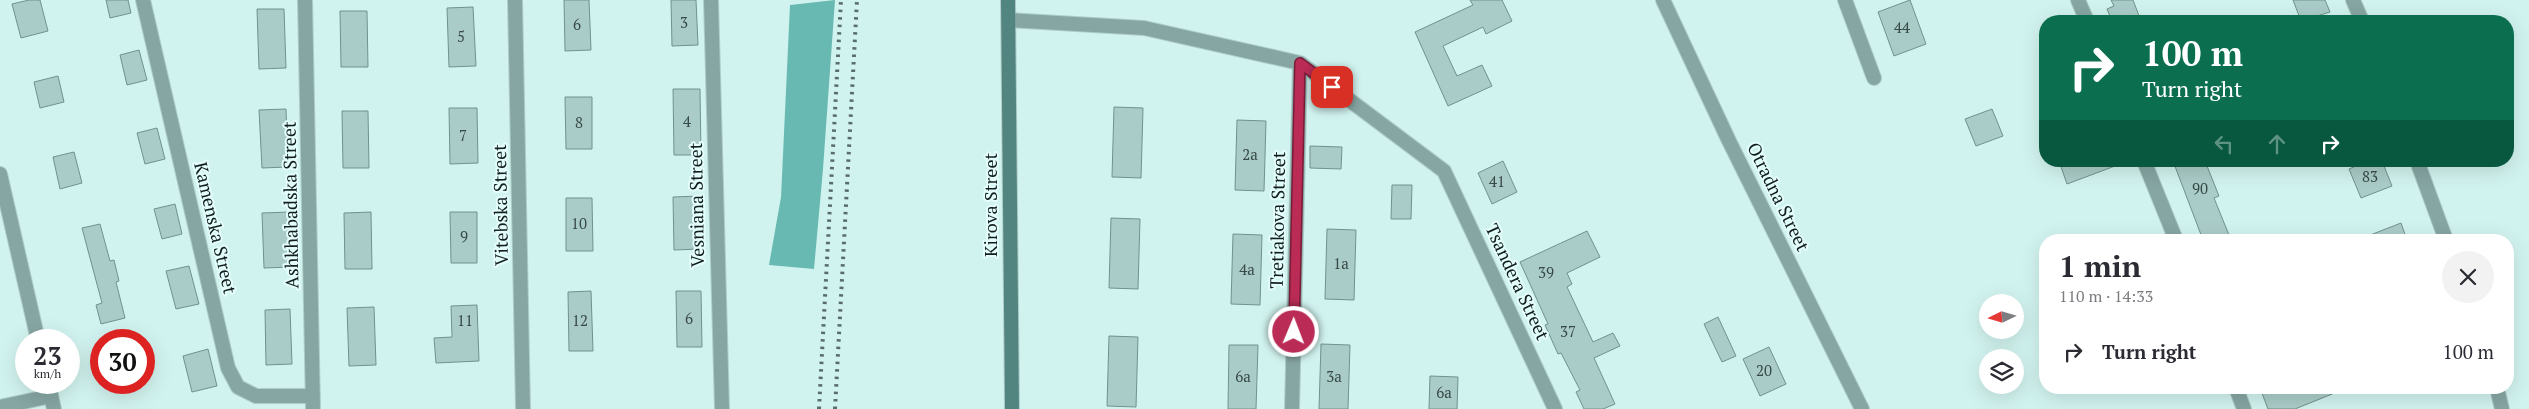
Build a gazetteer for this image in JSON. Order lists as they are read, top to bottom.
{
  "streets": {
    "main road": ["Kirova Street"],
    "street": [
      "Otradna Street",
      "Ashkhabadska Street",
      "Vitebska Street",
      "Vesniana Street",
      "Tretiakova Street",
      "Kamenska Street",
      "Tsandera Street"
    ]
  },
  "crossings": [
    ["Ashkhabadska Street", "Kamenska Street"],
    ["Tretiakova Street", "Tsandera Street"]
  ],
  "house_numbers": [
    "3",
    "6",
    "44",
    "5",
    "4",
    "8",
    "7",
    "2а",
    "83",
    "41",
    "90",
    "10",
    "9",
    "1а",
    "4а",
    "39",
    "6",
    "11",
    "12",
    "37",
    "20",
    "6а",
    "3а",
    "6а"
  ],
  "north": "left",
  "page": {
    "turn": ["100 m", "Turn right"],
    "heading": ["1 min", "110 m · 14:33"],
    "list": [
      {
        "name": "Turn right",
        "value": "100 m"
      }
    ],
    "speed": "23 km/h",
    "limit": "30"
  }
}
